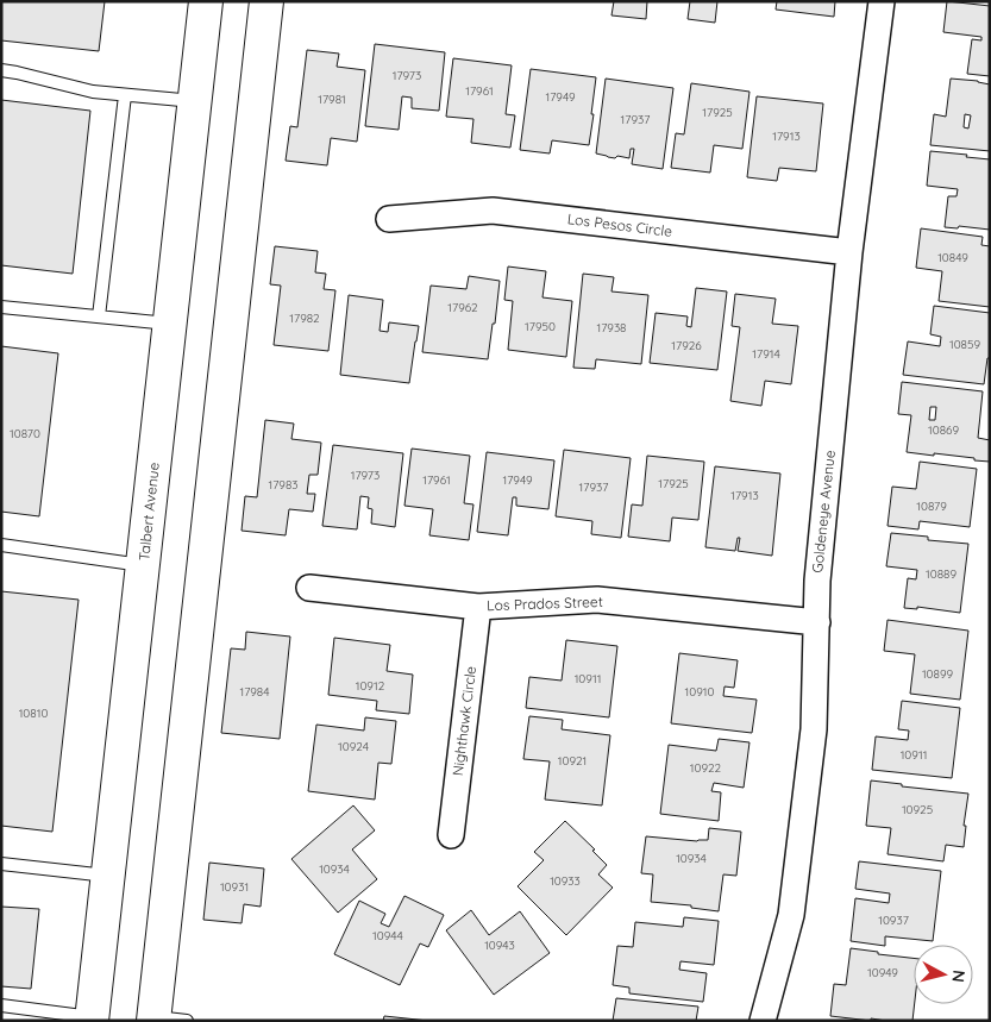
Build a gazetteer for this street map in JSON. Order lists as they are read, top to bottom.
{
  "streets": {
    "main road": ["Talbert Avenue"],
    "street": [
      "Los Pesos Circle",
      "Goldeneye Avenue",
      "Los Prados Street",
      "Nighthawk Circle"
    ]
  },
  "crossings": [
    ["Los Pesos Circle", "Goldeneye Avenue"],
    ["Goldeneye Avenue", "Los Prados Street"],
    ["Los Prados Street", "Nighthawk Circle"]
  ],
  "house_numbers": [
    "17973",
    "17961",
    "17949",
    "17981",
    "17925",
    "17937",
    "17913",
    "10849",
    "17962",
    "17982",
    "17950",
    "17938",
    "10859",
    "17926",
    "17914",
    "10869",
    "10870",
    "17973",
    "17961",
    "17949",
    "17925",
    "17983",
    "17937",
    "17913",
    "10879",
    "10889",
    "10899",
    "10911",
    "10912",
    "17984",
    "10910",
    "10810",
    "10924",
    "10911",
    "10921",
    "10922",
    "10925",
    "10934",
    "10934",
    "10933",
    "10931",
    "10937",
    "10944",
    "10943",
    "10949"
  ],
  "north": "right"
}
